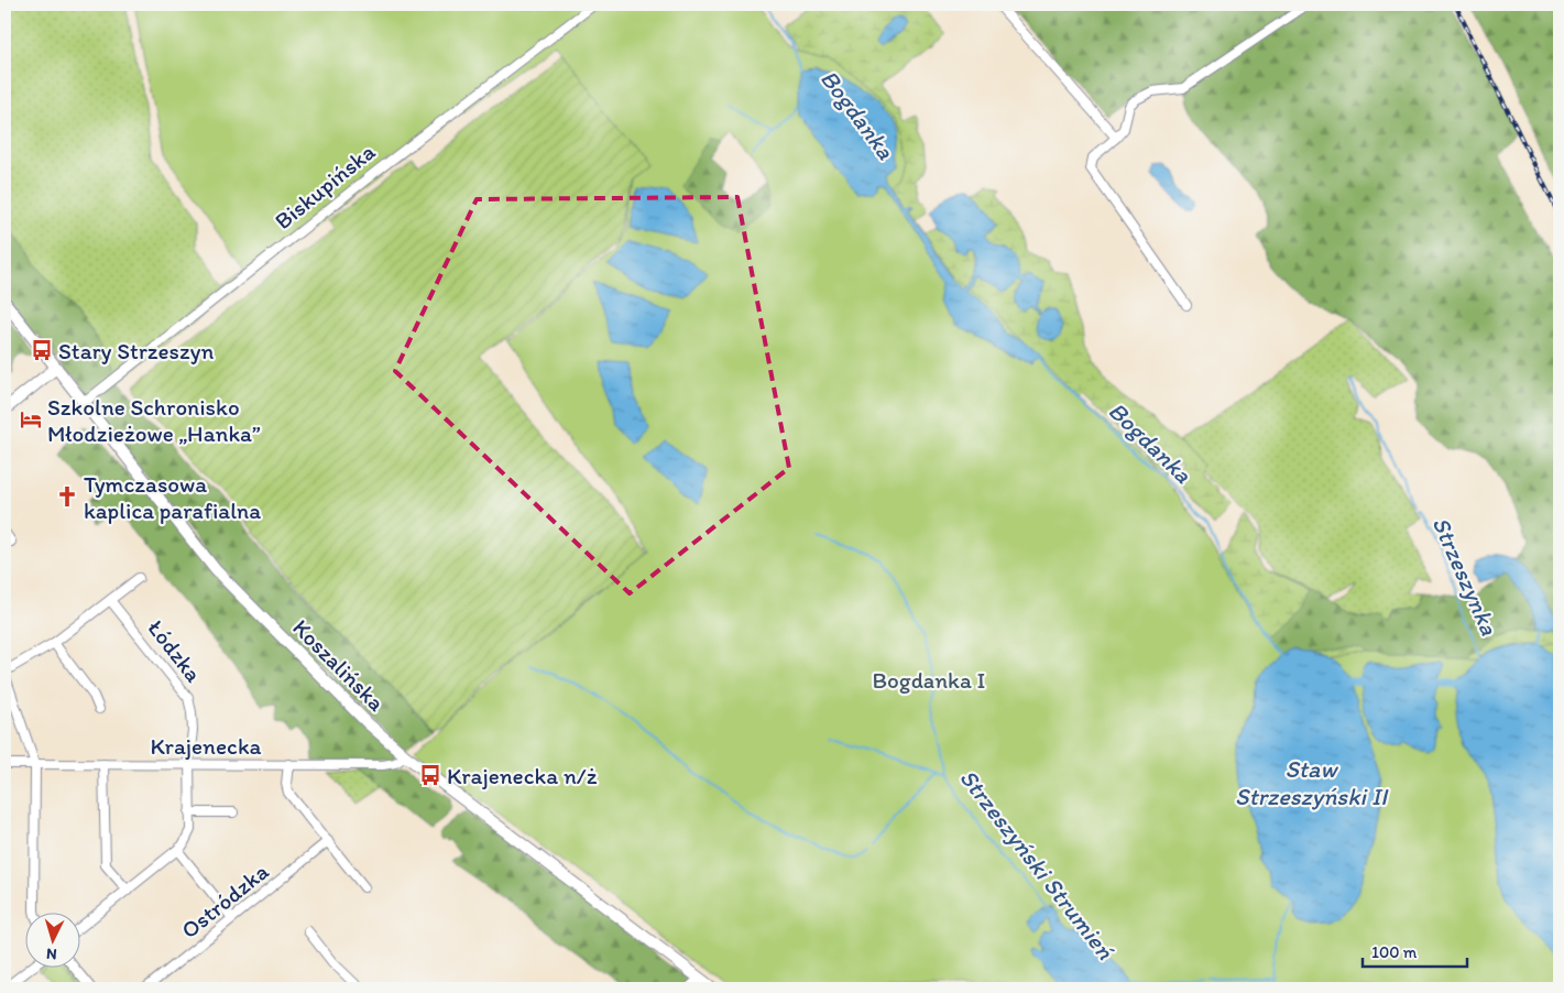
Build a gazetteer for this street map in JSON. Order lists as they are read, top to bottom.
{
  "streets": {
    "street": [
      "Biskupińska",
      "Łódzka",
      "Koszalińska",
      "Krajenecka",
      "Ostródzka"
    ]
  },
  "crossings": [
    ["Biskupińska", "Koszalińska"],
    ["Łódzka", "Krajenecka"],
    ["Koszalińska", "Krajenecka"]
  ],
  "water": [
    "Bogdanka",
    "Strzeszynka",
    "Staw Strzeszyński II",
    "Strzeszyński Strumień"
  ],
  "parks": ["Bogdanka I"],
  "places": {
    "bus stop": ["Stary Strzeszyn", "Krajenecka n/ż"],
    "hotel": ["Szkolne Schronisko Młodzieżowe „Hanka”"],
    "church": ["Tymczasowa kaplica parafialna"]
  },
  "scale_bar": "100 m",
  "north": "bottom"
}
